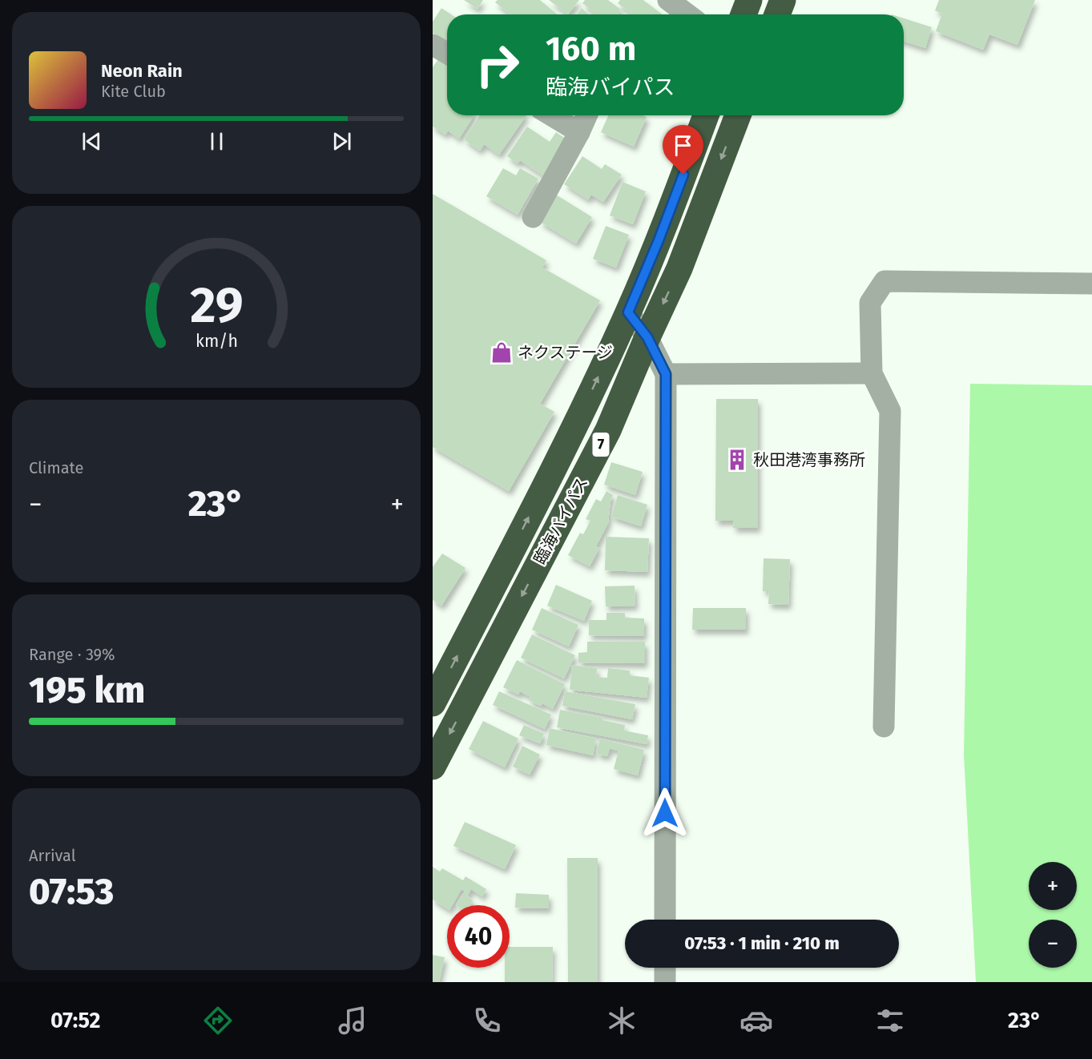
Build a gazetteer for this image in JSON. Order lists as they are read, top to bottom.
{
  "streets": {
    "highway": ["7", "臨海バイパス"]
  },
  "places": {
    "shop": ["ネクステージ"],
    "building": ["秋田港湾事務所"]
  },
  "page": {
    "turn": ["160 m", "臨海バイパス"],
    "song": ["Neon Rain", "Kite Club"],
    "tile": [
      "Climate",
      ["Range · 39%", "195 km"],
      ["Arrival", "07:53"]
    ],
    "heat": ["−", "23°", "+"],
    "map_buttons": ["+", "−"],
    "limit": "40",
    "trip": "07:53 · 1 min · 210 m",
    "tabs": ["07:52", "23°"],
    "gauge": ["29", "km/h"]
  }
}
